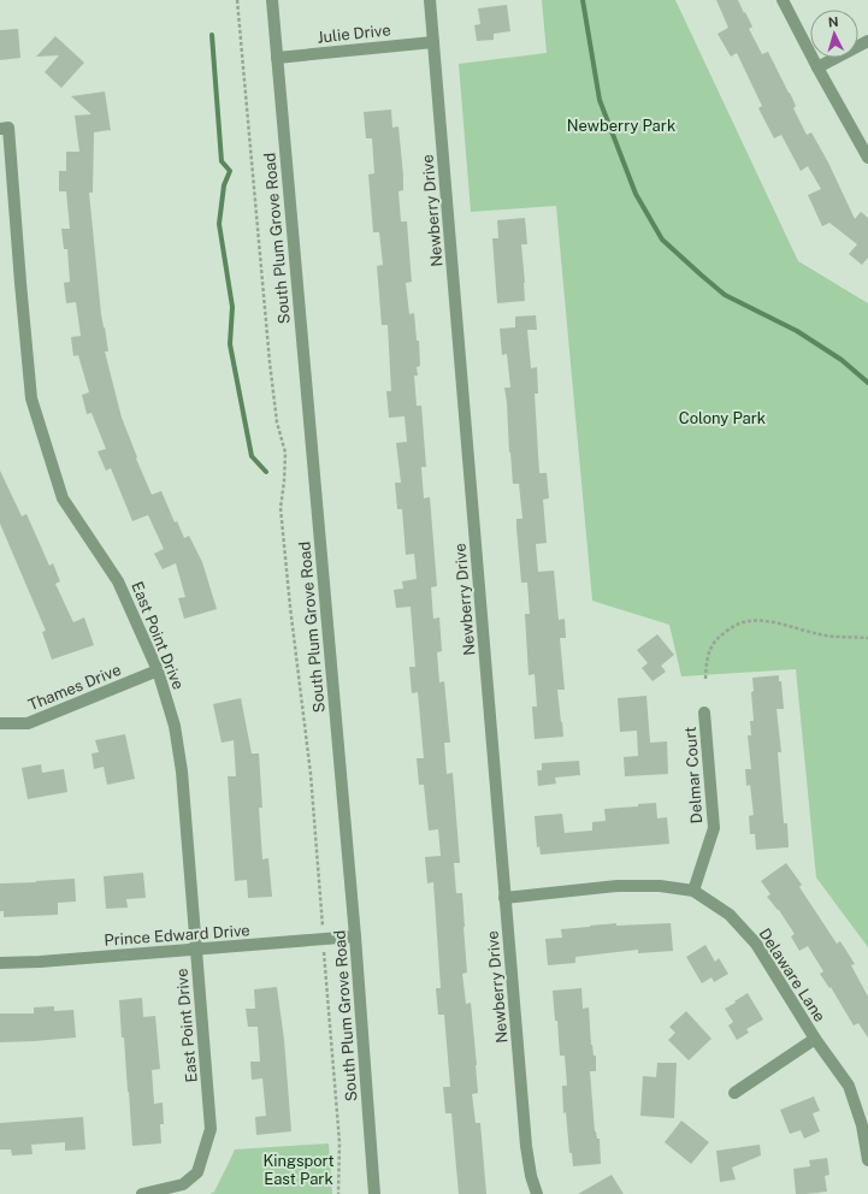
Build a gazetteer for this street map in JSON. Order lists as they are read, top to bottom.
{
  "streets": {
    "street": [
      "Julie Drive",
      "Newberry Drive",
      "South Plum Grove Road",
      "East Point Drive",
      "Thames Drive",
      "Delmar Court",
      "Prince Edward Drive",
      "Delaware Lane"
    ]
  },
  "crossings": [
    ["Julie Drive", "Newberry Drive"],
    ["Julie Drive", "South Plum Grove Road"],
    ["Newberry Drive", "Delaware Lane"],
    ["South Plum Grove Road", "Prince Edward Drive"],
    ["East Point Drive", "Thames Drive"],
    ["East Point Drive", "Prince Edward Drive"],
    ["Delmar Court", "Delaware Lane"]
  ],
  "parks": ["Newberry Park", "Colony Park", "Kingsport East Park"],
  "north": "top"
}
